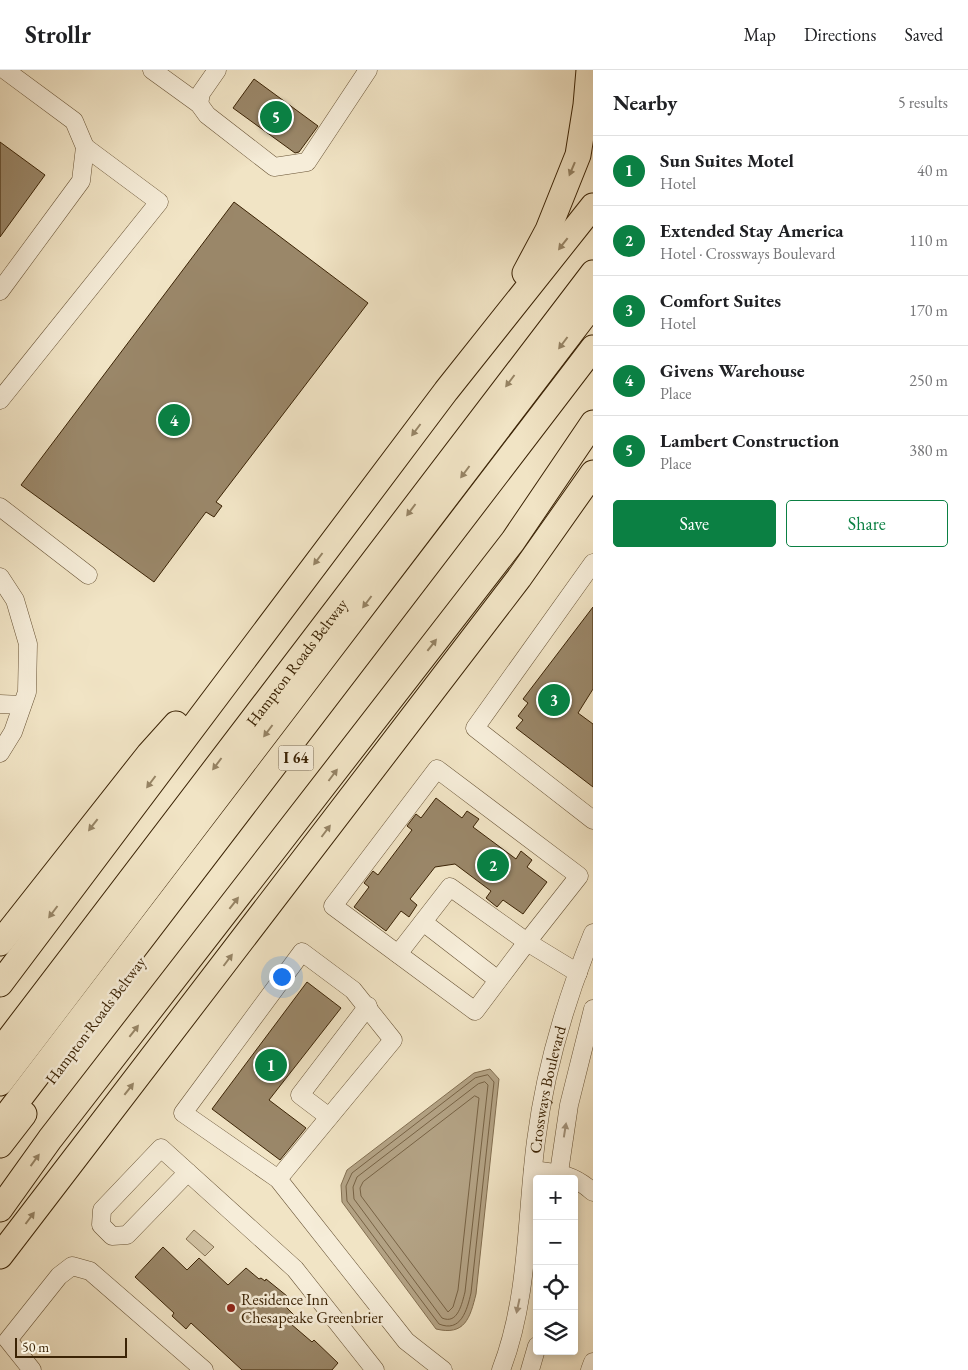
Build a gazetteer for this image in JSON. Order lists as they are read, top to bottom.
{
  "streets": {
    "highway": ["Hampton Roads Beltway", "I 64"],
    "street": ["Crossways Boulevard"]
  },
  "places": ["Residence Inn Chesapeake Greenbrier"],
  "scale_bar": "50 m",
  "page": {
    "header": "Strollr",
    "nav": ["Map", "Directions", "Saved"],
    "heading": ["Nearby", "5 results"],
    "pins": [
      "5",
      "4",
      "3",
      "2",
      "1"
    ],
    "list": [
      {
        "mark": "1",
        "name": "Sun Suites Motel",
        "note": "Hotel",
        "value": "40 m"
      },
      {
        "mark": "2",
        "name": "Extended Stay America",
        "note": "Hotel · Crossways Boulevard",
        "value": "110 m"
      },
      {
        "mark": "3",
        "name": "Comfort Suites",
        "note": "Hotel",
        "value": "170 m"
      },
      {
        "mark": "4",
        "name": "Givens Warehouse",
        "note": "Place",
        "value": "250 m"
      },
      {
        "mark": "5",
        "name": "Lambert Construction",
        "note": "Place",
        "value": "380 m"
      }
    ],
    "buttons": ["Save", "Share"],
    "map_buttons": ["+", "−"],
    "scale": "50 m"
  }
}
